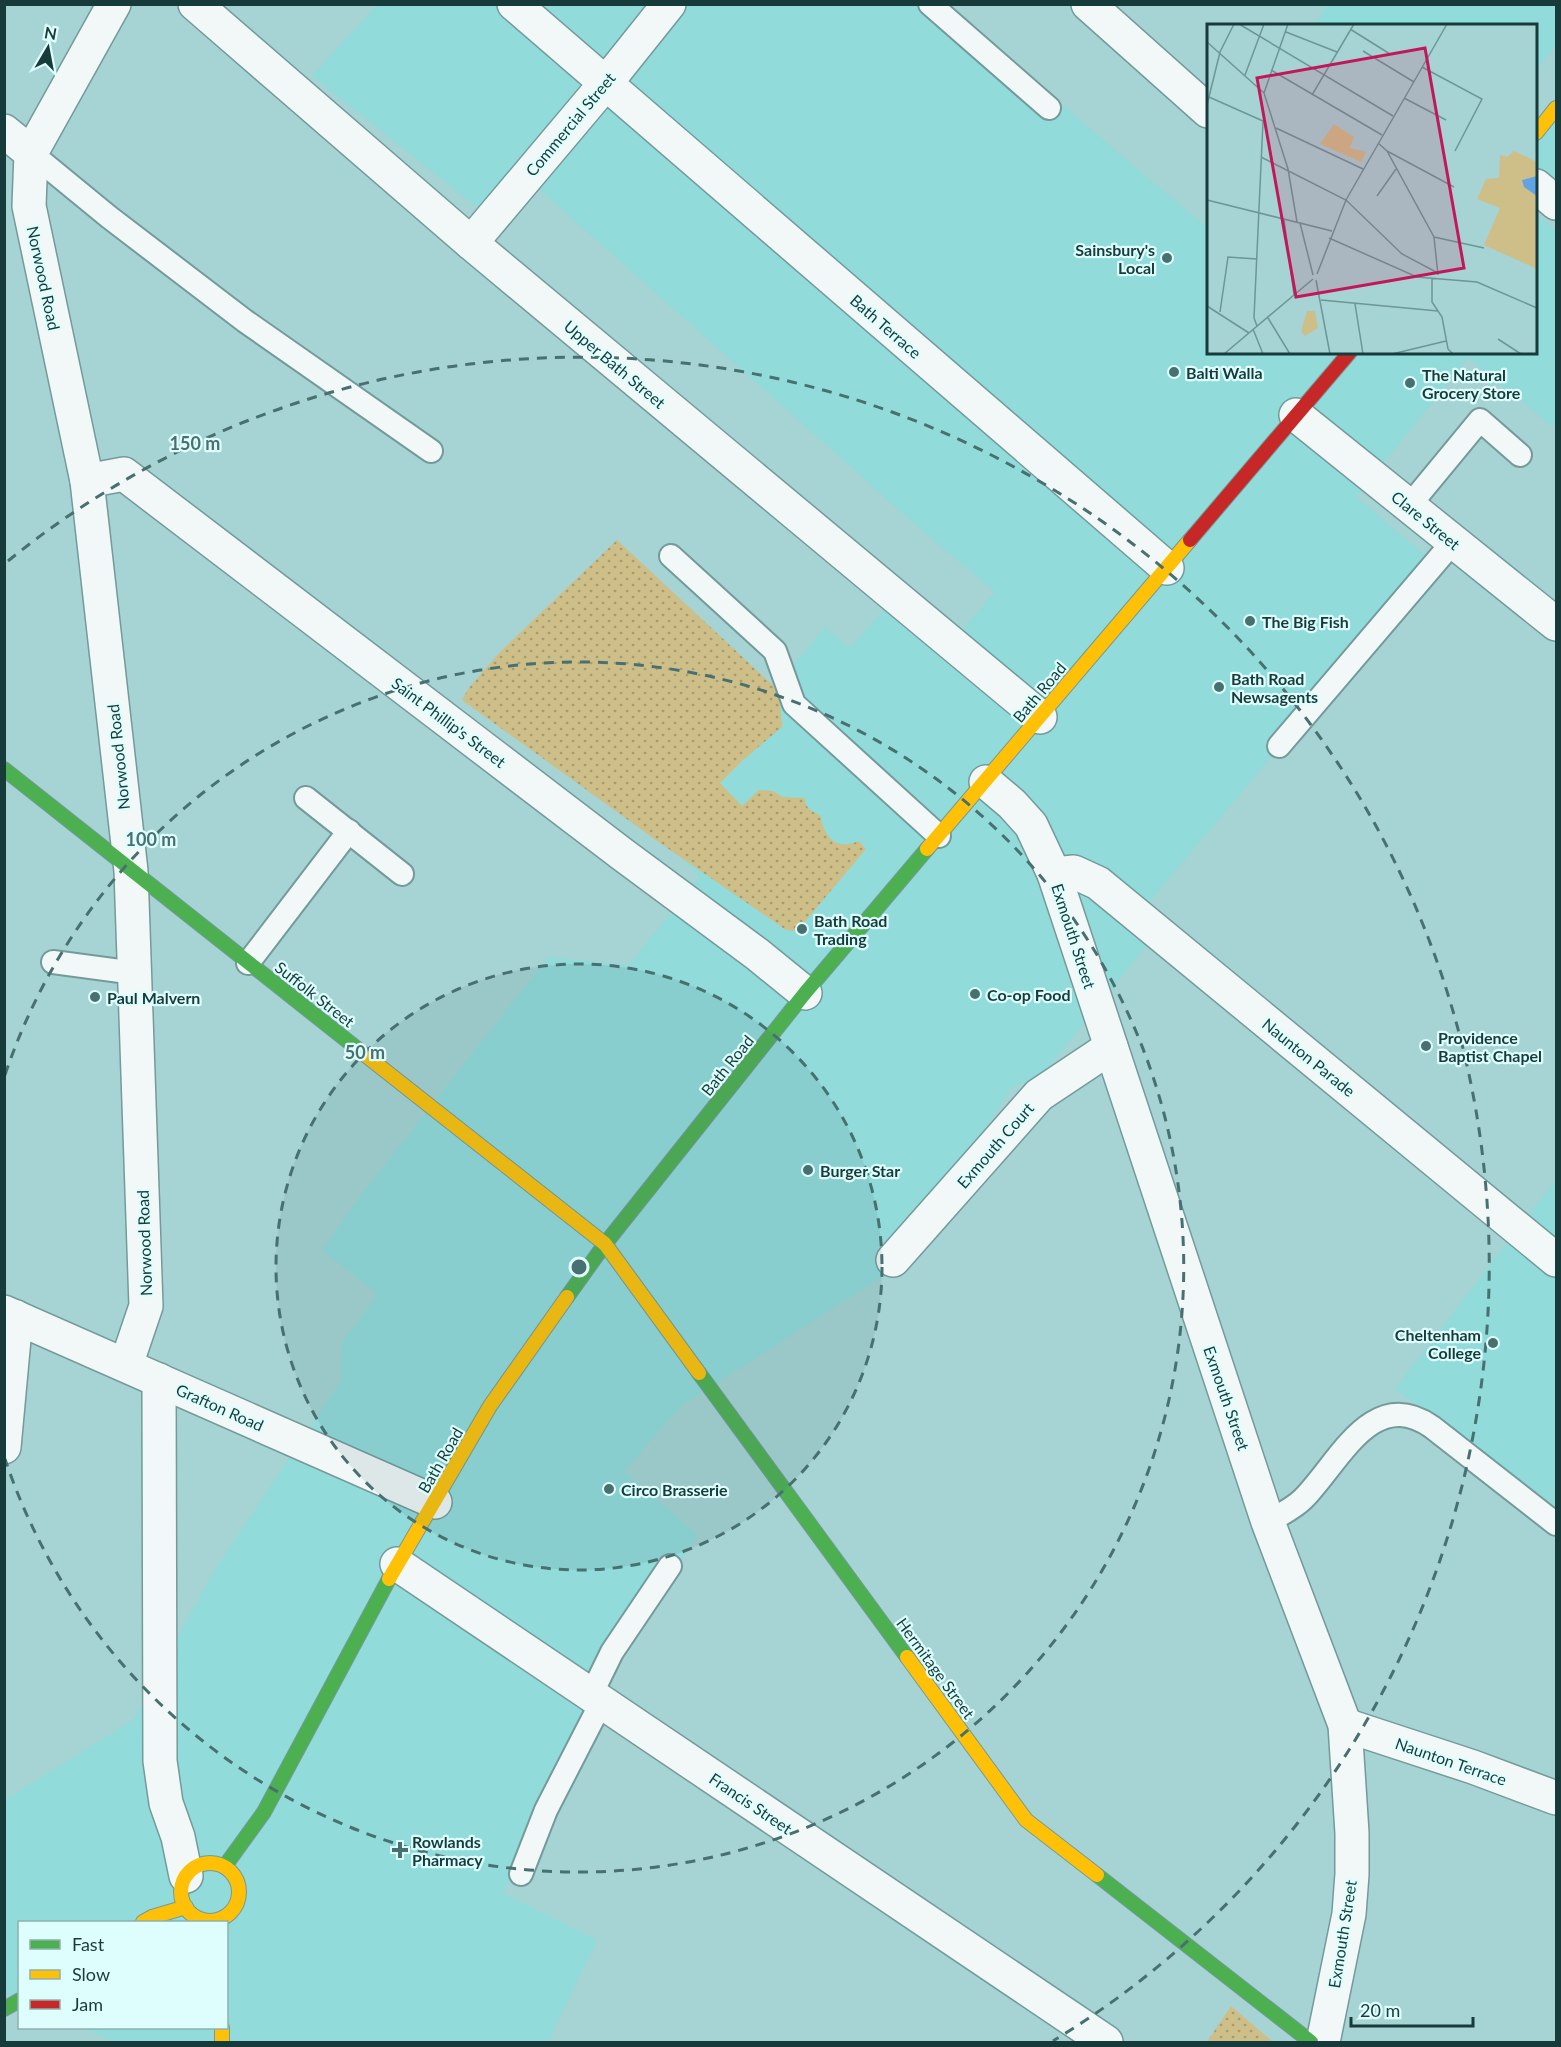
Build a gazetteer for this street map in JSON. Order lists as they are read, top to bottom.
{
  "streets": {
    "main road": ["Bath Road", "Suffolk Street", "Hermitage Street"],
    "street": [
      "Commercial Street",
      "Norwood Road",
      "Bath Terrace",
      "Upper Bath Street",
      "Clare Street",
      "Saint Phillip's Street",
      "Exmouth Street",
      "Naunton Parade",
      "Exmouth Court",
      "Grafton Road",
      "Naunton Terrace",
      "Francis Street"
    ]
  },
  "crossings": [
    ["Commercial Street", "Bath Terrace"],
    ["Commercial Street", "Upper Bath Street"],
    ["Norwood Road", "Saint Phillip's Street"],
    ["Norwood Road", "Suffolk Street"],
    ["Norwood Road", "Grafton Road"],
    ["Bath Terrace", "Bath Road"],
    ["Upper Bath Street", "Bath Road"],
    ["Clare Street", "Bath Road"],
    ["Bath Road", "Saint Phillip's Street"],
    ["Bath Road", "Exmouth Street"],
    ["Bath Road", "Suffolk Street"],
    ["Bath Road", "Grafton Road"],
    ["Bath Road", "Hermitage Street"],
    ["Bath Road", "Francis Street"],
    ["Exmouth Street", "Naunton Parade"],
    ["Exmouth Street", "Exmouth Court"],
    ["Exmouth Street", "Naunton Terrace"],
    ["Suffolk Street", "Hermitage Street"]
  ],
  "places": {
    "other": [
      "Sainsbury's Local",
      "Balti Walla",
      "The Natural Grocery Store",
      "The Big Fish",
      "Bath Road Newsagents",
      "Bath Road Trading",
      "Co-op Food",
      "Paul Malvern",
      "Providence Baptist Chapel",
      "Burger Star",
      "Cheltenham College",
      "Circo Brasserie"
    ],
    "health": ["Rowlands Pharmacy"]
  },
  "legend": ["Fast", "Slow", "Jam"],
  "scale_bar": "20 m",
  "north": "top",
  "rings": ["150 m", "100 m", "50 m"]
}
